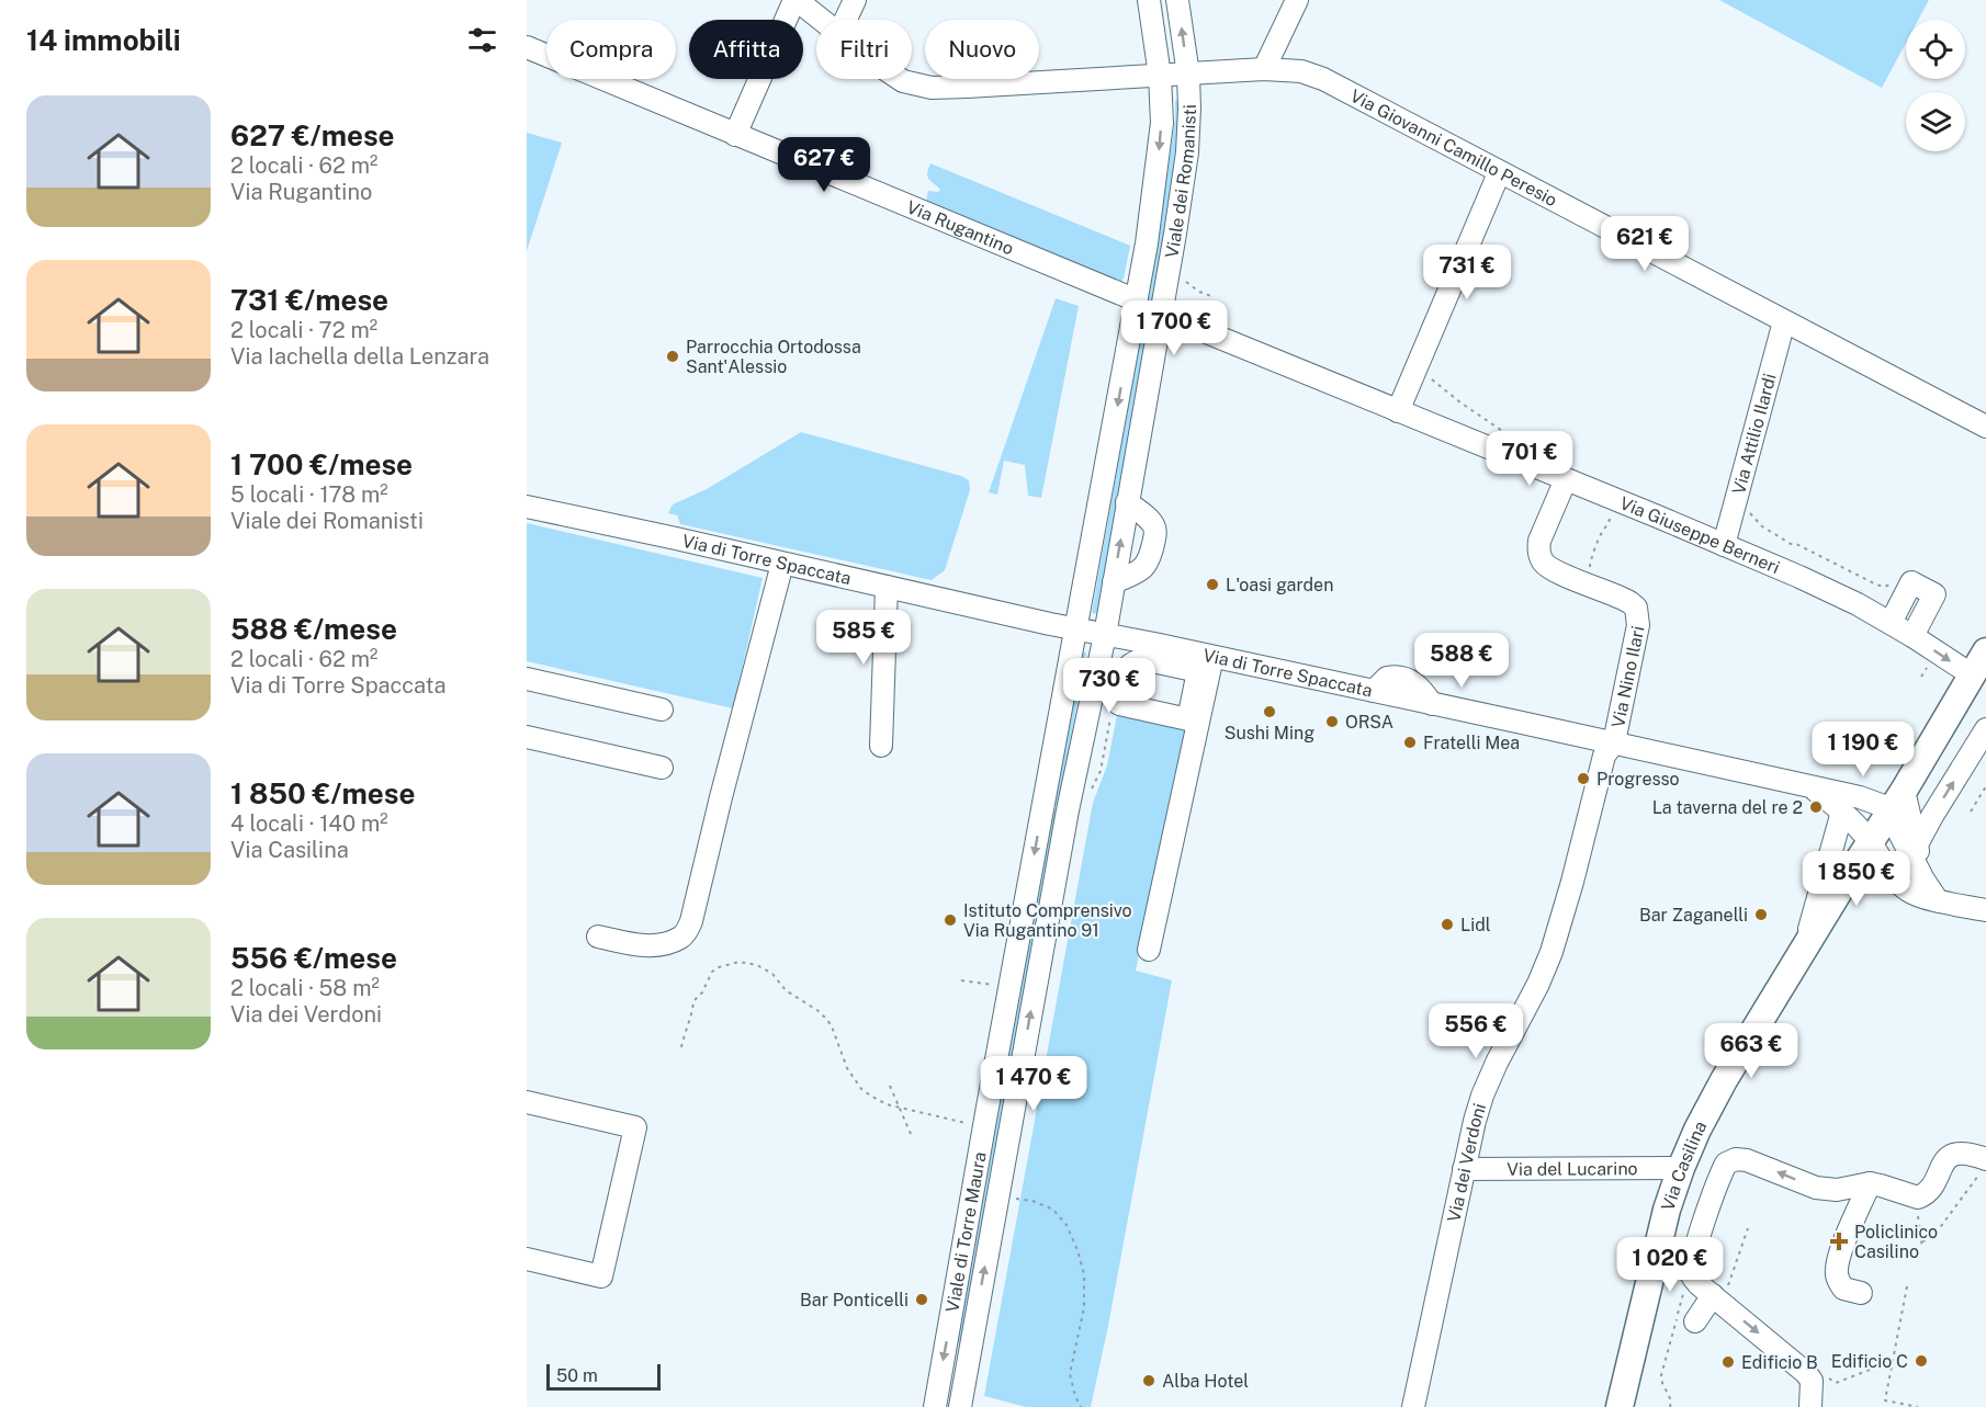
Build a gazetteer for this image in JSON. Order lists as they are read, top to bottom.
{
  "streets": {
    "main road": ["Via Casilina"],
    "street": [
      "Via Giovanni Camillo Peresio",
      "Viale dei Romanisti",
      "Via Rugantino",
      "Via Attilio Ilardi",
      "Via Giuseppe Berneri",
      "Via di Torre Spaccata",
      "Via Nino Ilari",
      "Via dei Verdoni",
      "Via del Lucarino",
      "Viale di Torre Maura"
    ]
  },
  "crossings": [
    ["Via Giovanni Camillo Peresio", "Viale dei Romanisti"],
    ["Via Giovanni Camillo Peresio", "Via Attilio Ilardi"],
    ["Viale dei Romanisti", "Via Rugantino"],
    ["Viale dei Romanisti", "Via Giuseppe Berneri"],
    ["Viale dei Romanisti", "Via di Torre Spaccata"],
    ["Viale dei Romanisti", "Viale di Torre Maura"],
    ["Via Attilio Ilardi", "Via Giuseppe Berneri"],
    ["Via Giuseppe Berneri", "Via Nino Ilari"],
    ["Via Giuseppe Berneri", "Via Casilina"],
    ["Via di Torre Spaccata", "Via Nino Ilari"],
    ["Via di Torre Spaccata", "Via dei Verdoni"],
    ["Via di Torre Spaccata", "Via Casilina"],
    ["Via di Torre Spaccata", "Viale di Torre Maura"],
    ["Via Nino Ilari", "Via dei Verdoni"],
    ["Via dei Verdoni", "Via del Lucarino"],
    ["Via Casilina", "Via del Lucarino"]
  ],
  "places": {
    "other": [
      "Parrocchia Ortodossa Sant'Alessio",
      "L'oasi garden",
      "Sushi Ming",
      "ORSA",
      "Fratelli Mea",
      "Progresso",
      "La taverna del re 2",
      "Bar Zaganelli",
      "Istituto Comprensivo Via Rugantino 91",
      "Lidl",
      "Bar Ponticelli",
      "Edificio C",
      "Edificio B",
      "Alba Hotel"
    ],
    "health": ["Policlinico Casilino"]
  },
  "scale_bar": "50 m",
  "page": {
    "heading": "14 immobili",
    "chip": [
      "Compra",
      "Affitta",
      "Filtri",
      "Nuovo"
    ],
    "list": [
      {
        "name": "627 €/mese",
        "note": "2 locali · 62 m² · Via Rugantino"
      },
      {
        "name": "731 €/mese",
        "note": "2 locali · 72 m² · Via Iachella della Lenzara"
      },
      {
        "name": "1 700 €/mese",
        "note": "5 locali · 178 m² · Viale dei Romanisti"
      },
      {
        "name": "588 €/mese",
        "note": "2 locali · 62 m² · Via di Torre Spaccata"
      },
      {
        "name": "1 850 €/mese",
        "note": "4 locali · 140 m² · Via Casilina"
      },
      {
        "name": "556 €/mese",
        "note": "2 locali · 58 m² · Via dei Verdoni"
      }
    ],
    "price": [
      "627 €",
      "621 €",
      "731 €",
      "1 700 €",
      "701 €",
      "585 €",
      "588 €",
      "730 €",
      "1 190 €",
      "1 850 €",
      "556 €",
      "663 €",
      "1 470 €",
      "1 020 €"
    ],
    "scale": "50 m"
  }
}
